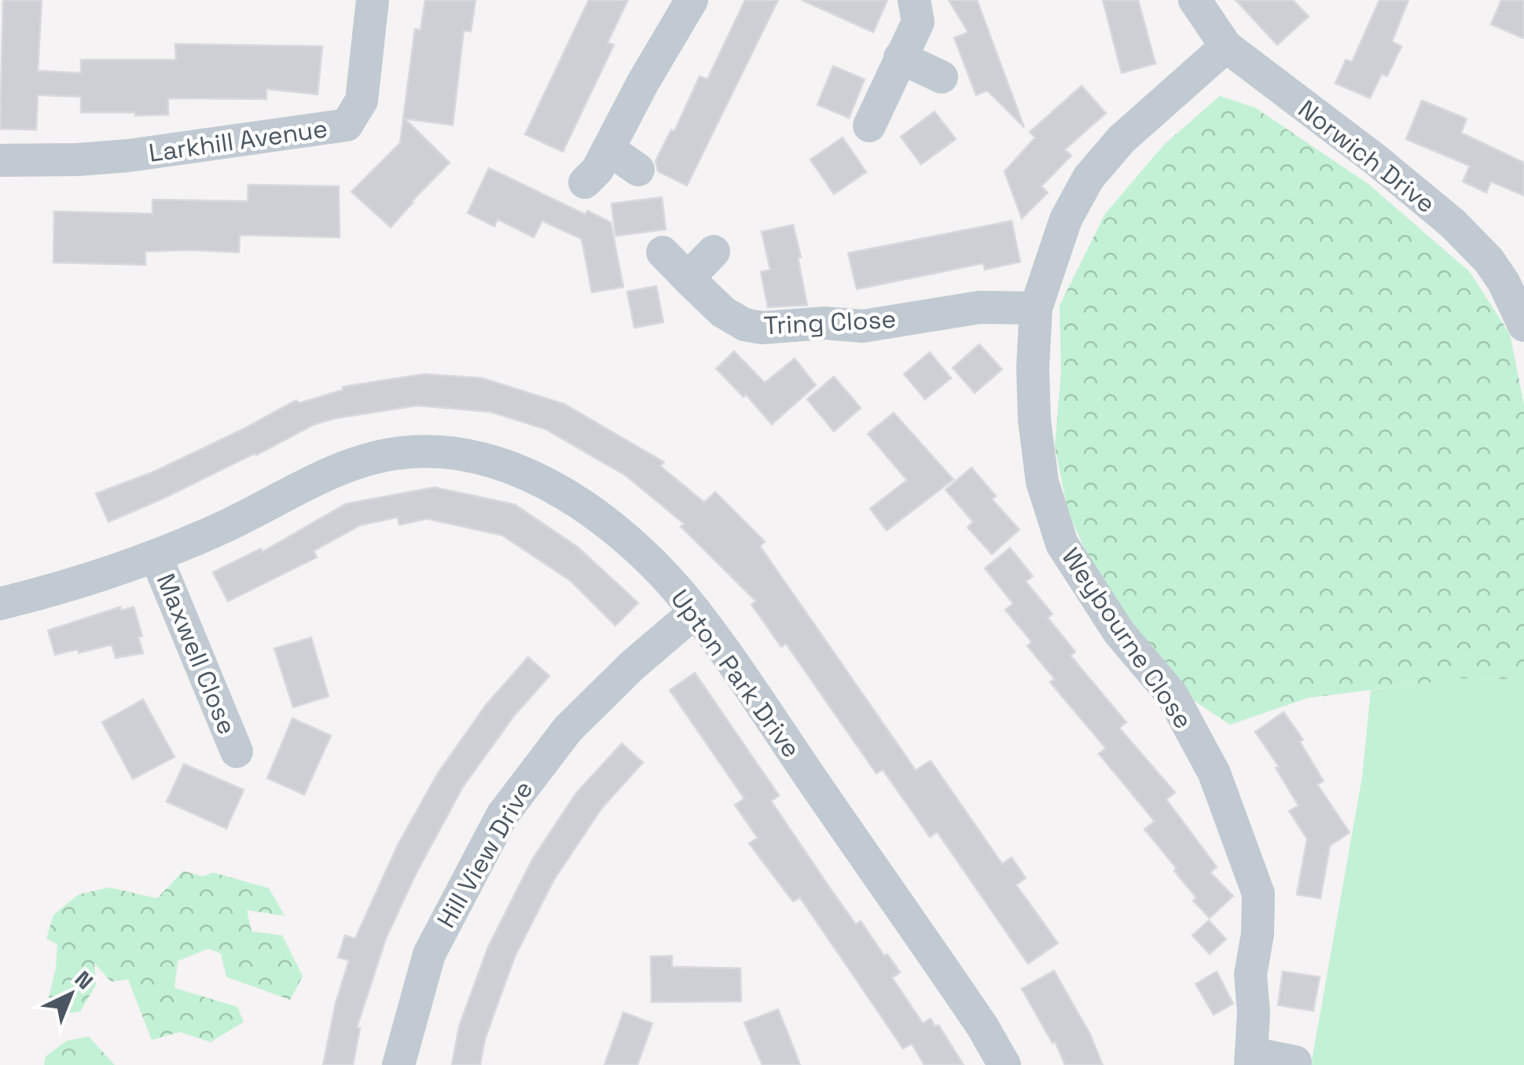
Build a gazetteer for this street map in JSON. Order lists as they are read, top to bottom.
{
  "streets": {
    "street": [
      "Larkhill Avenue",
      "Norwich Drive",
      "Tring Close",
      "Weybourne Close",
      "Maxwell Close",
      "Upton Park Drive",
      "Hill View Drive"
    ]
  },
  "crossings": [
    ["Norwich Drive", "Weybourne Close"],
    ["Tring Close", "Weybourne Close"],
    ["Maxwell Close", "Upton Park Drive"],
    ["Upton Park Drive", "Hill View Drive"]
  ],
  "north": "top right"
}
